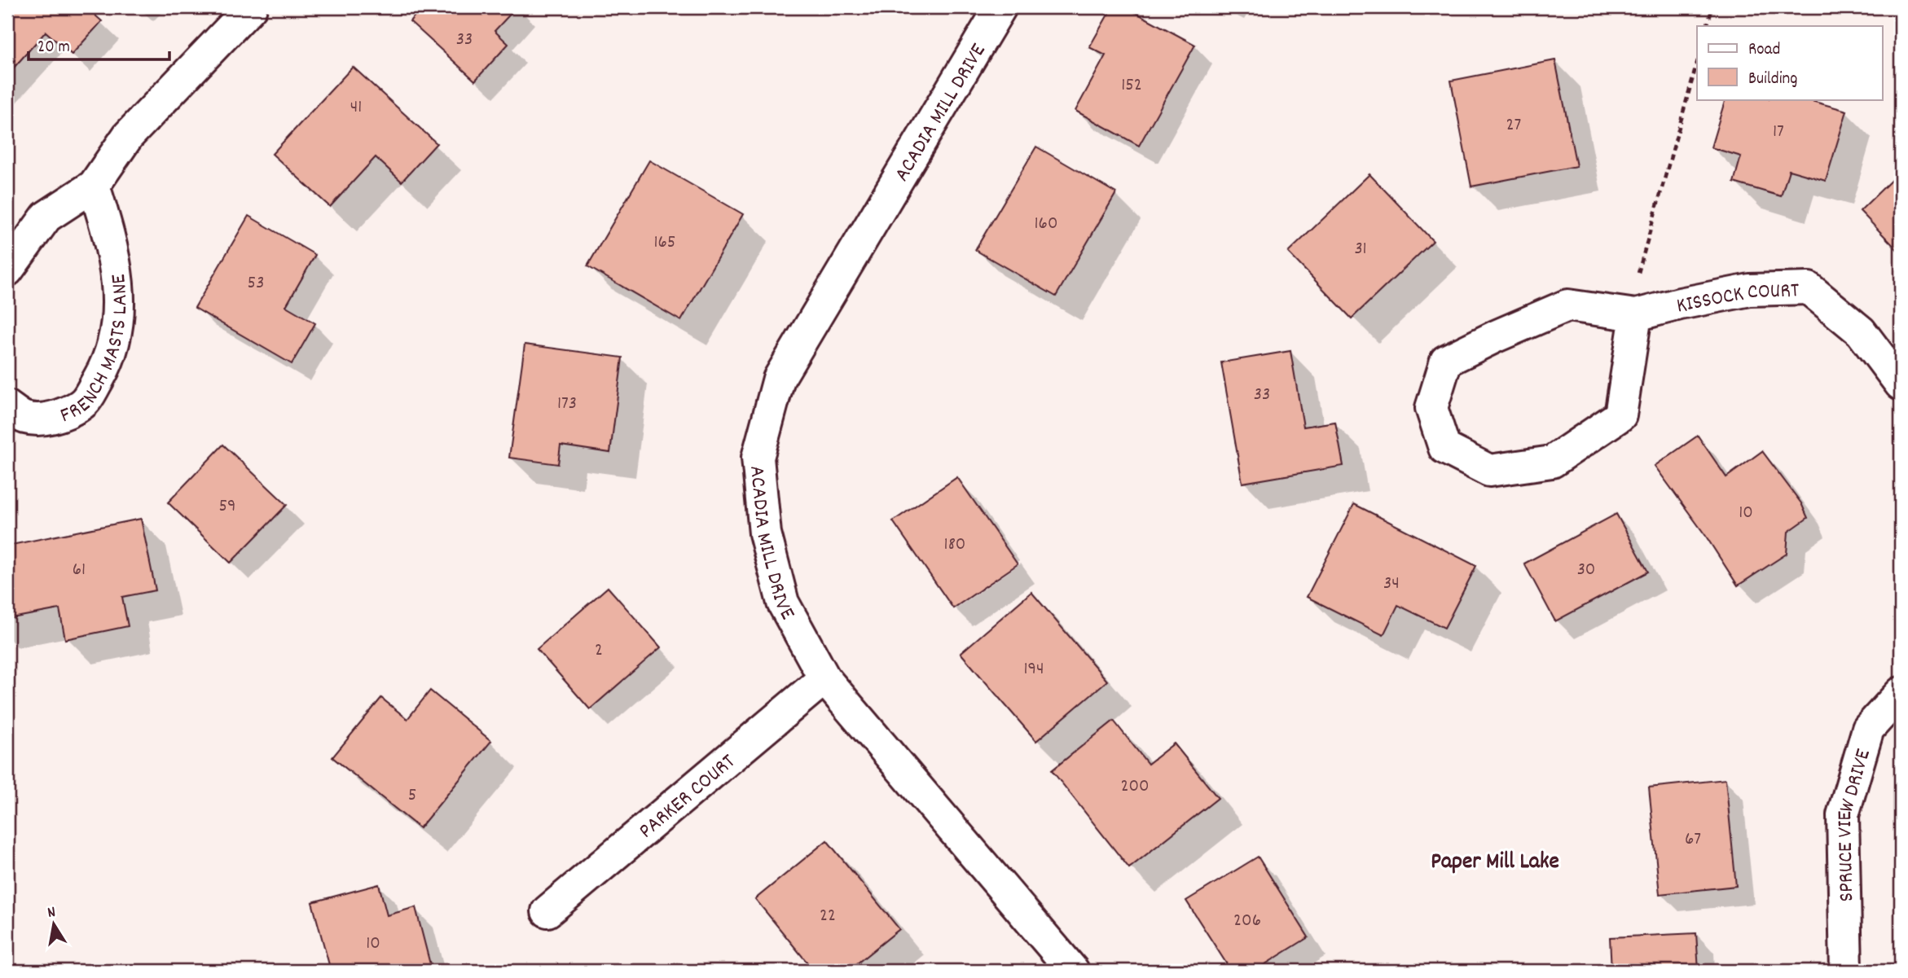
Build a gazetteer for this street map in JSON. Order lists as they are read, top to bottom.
{
  "streets": {
    "street": [
      "ACADIA MILL DRIVE",
      "KISSOCK COURT",
      "FRENCH MASTS LANE",
      "PARKER COURT",
      "SPRUCE VIEW DRIVE"
    ]
  },
  "crossings": [
    ["ACADIA MILL DRIVE", "PARKER COURT"]
  ],
  "districts": ["Paper Mill Lake"],
  "house_numbers": [
    "33",
    "152",
    "41",
    "27",
    "17",
    "160",
    "165",
    "31",
    "53",
    "33",
    "173",
    "59",
    "10",
    "180",
    "61",
    "30",
    "34",
    "2",
    "194",
    "200",
    "5",
    "67",
    "22",
    "206",
    "10"
  ],
  "legend": ["Road", "Building"],
  "scale_bar": "20 m",
  "north": "top"
}
